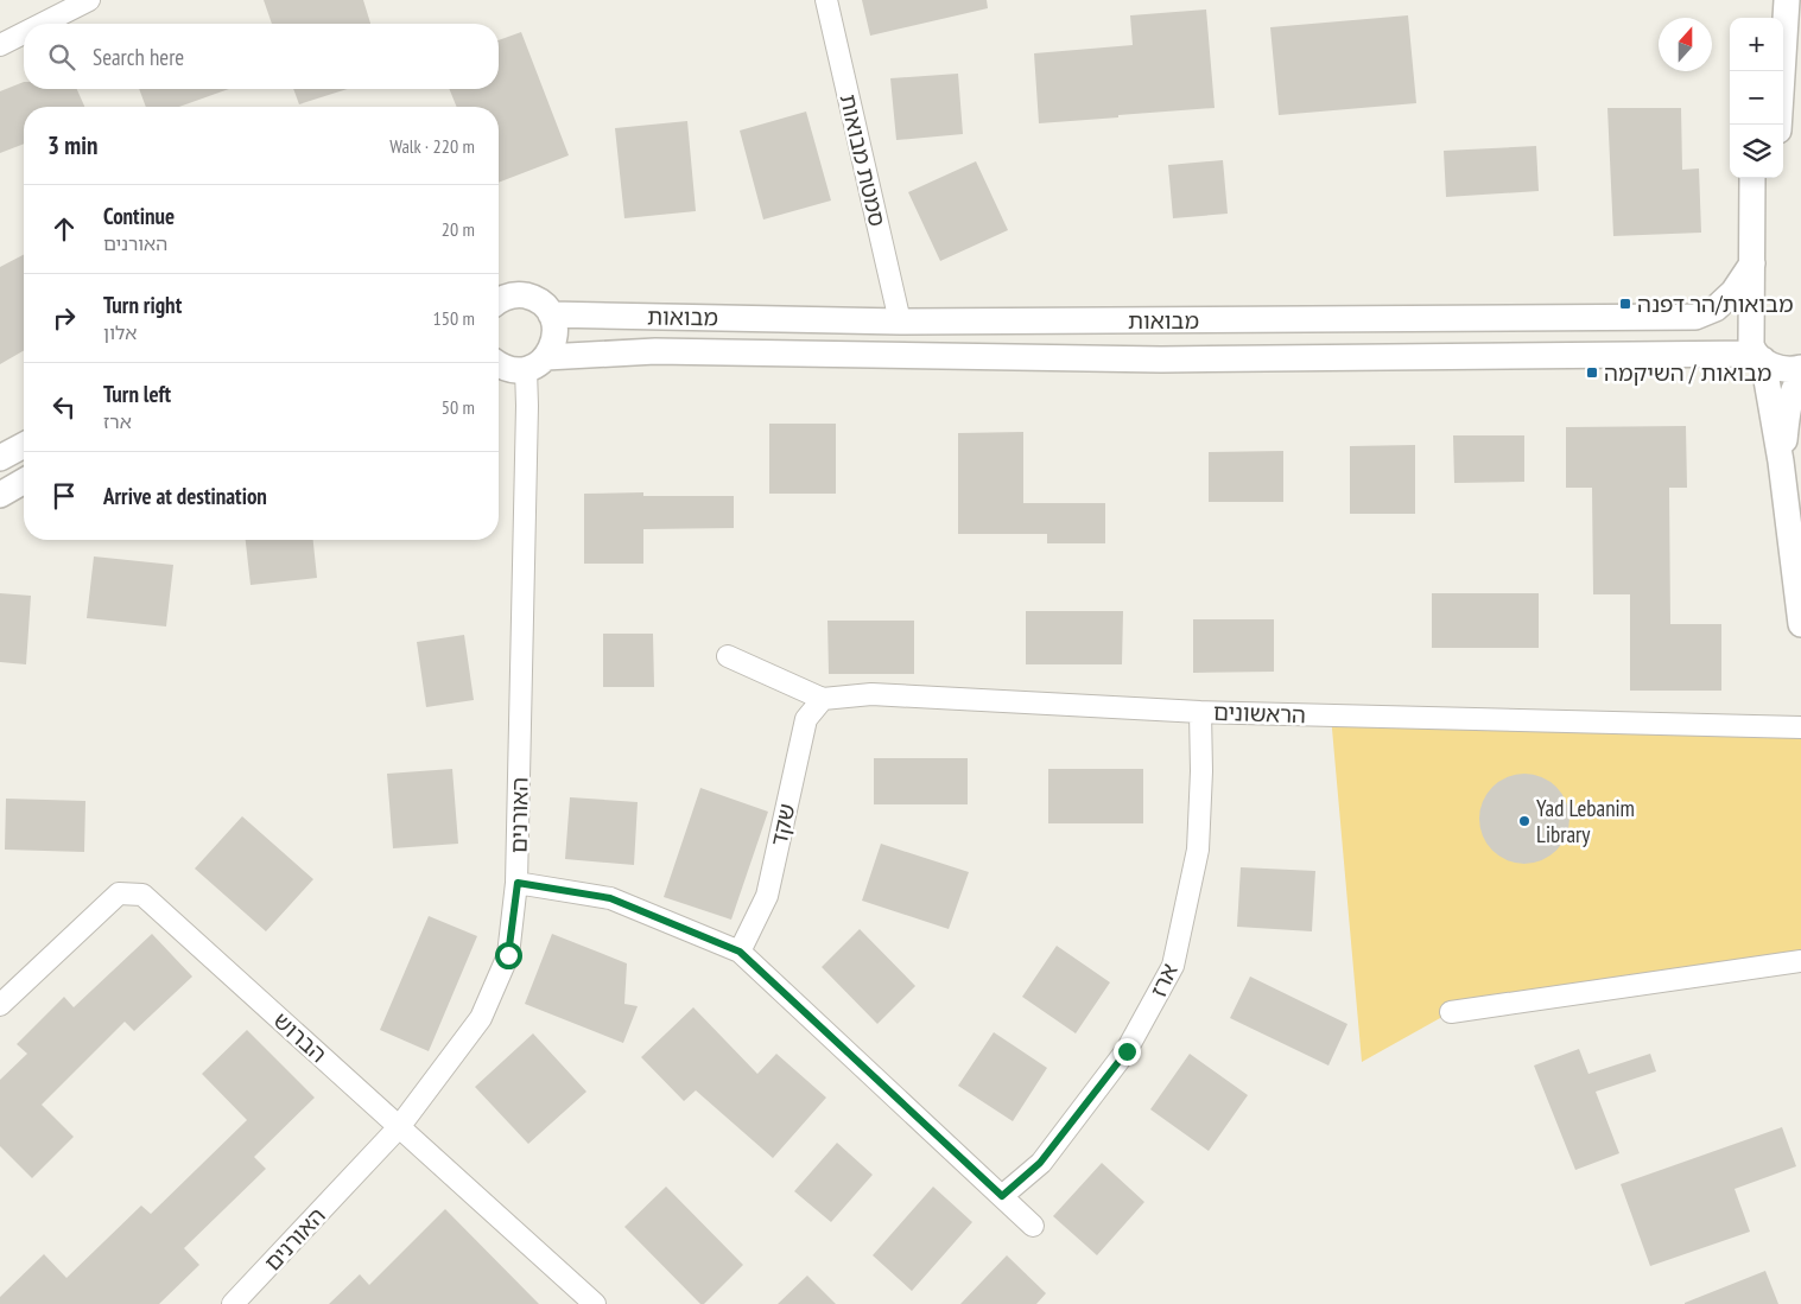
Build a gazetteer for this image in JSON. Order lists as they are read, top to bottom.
{
  "streets": {
    "street": [
      "סמטת מבואות",
      "מבואות",
      "הראשונים",
      "האורנים",
      "שקד",
      "ארז",
      "הברוש"
    ]
  },
  "crossings": [
    ["סמטת מבואות", "מבואות"],
    ["מבואות", "האורנים"],
    ["הראשונים", "שקד"],
    ["הראשונים", "ארז"],
    ["האורנים", "הברוש"]
  ],
  "places": {
    "transit": ["מבואות/הר דפנה", "מבואות / השיקמה"],
    "other": ["Yad Lebanim Library"]
  },
  "north": "top",
  "page": {
    "map_buttons": ["+", "−"],
    "search": "Search here",
    "heading": ["3 min", "Walk · 220 m"],
    "list": [
      ["Continue", "האורנים", "20 m"],
      ["Turn right", "אלון", "150 m"],
      ["Turn left", "ארז", "50 m"],
      "Arrive at destination"
    ]
  }
}
